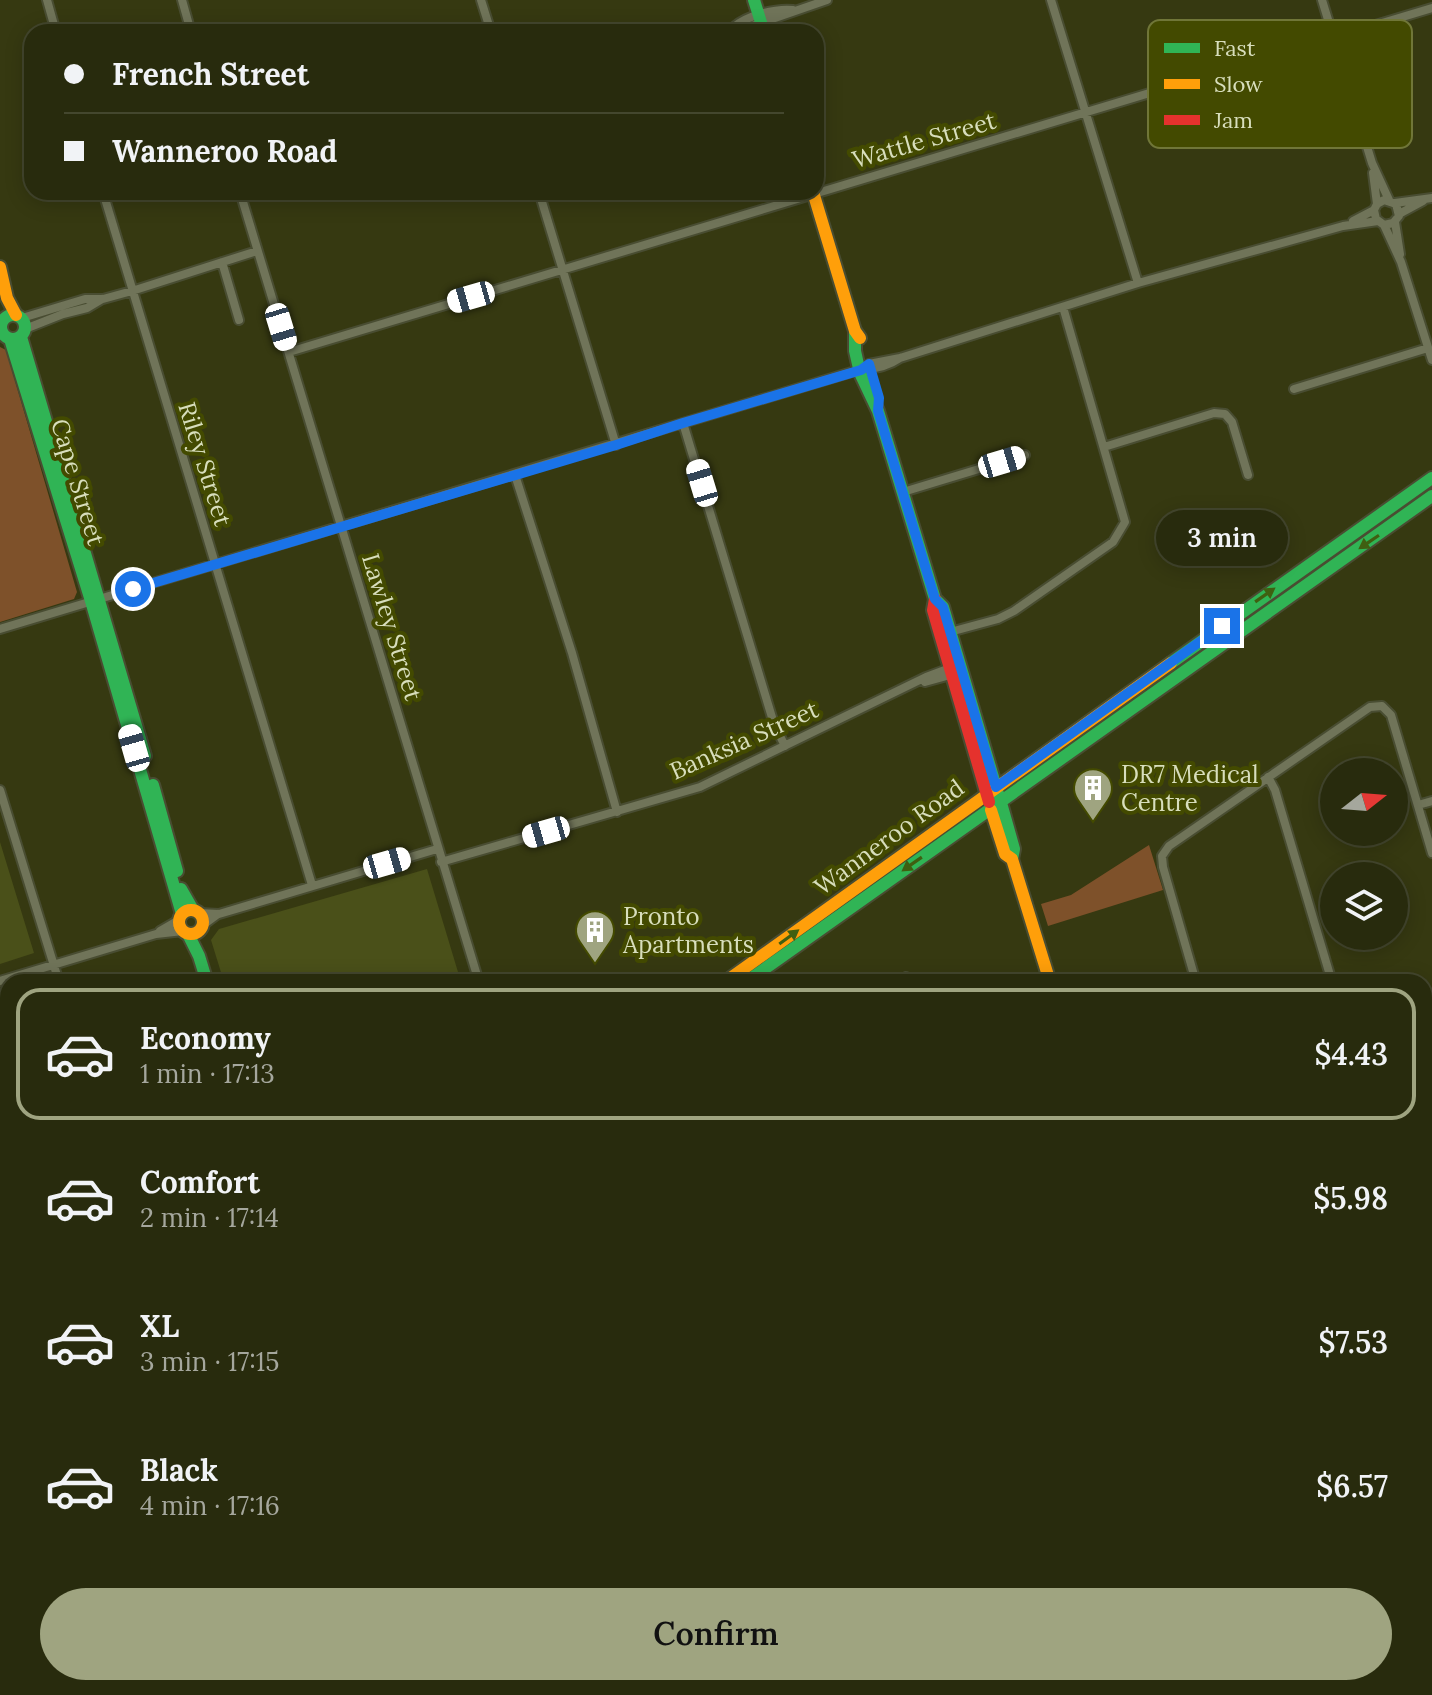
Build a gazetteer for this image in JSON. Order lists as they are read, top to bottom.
{
  "streets": {
    "main road": ["Cape Street", "Wanneroo Road"],
    "street": [
      "Wattle Street",
      "Riley Street",
      "Lawley Street",
      "Banksia Street"
    ]
  },
  "crossings": [
    ["Wattle Street", "Lawley Street"],
    ["Lawley Street", "Banksia Street"]
  ],
  "places": {
    "building": ["DR7 Medical Centre", "Pronto Apartments"]
  },
  "legend": ["Fast", "Slow", "Jam"],
  "north": "right",
  "page": {
    "banner": ["French Street", "Wanneroo Road"],
    "bubble": "3 min",
    "list": [
      {
        "name": "Economy",
        "note": "1 min · 17:13",
        "value": "$4.43"
      },
      {
        "name": "Comfort",
        "note": "2 min · 17:14",
        "value": "$5.98"
      },
      {
        "name": "XL",
        "note": "3 min · 17:15",
        "value": "$7.53"
      },
      {
        "name": "Black",
        "note": "4 min · 17:16",
        "value": "$6.57"
      }
    ],
    "buttons": "Confirm"
  }
}
